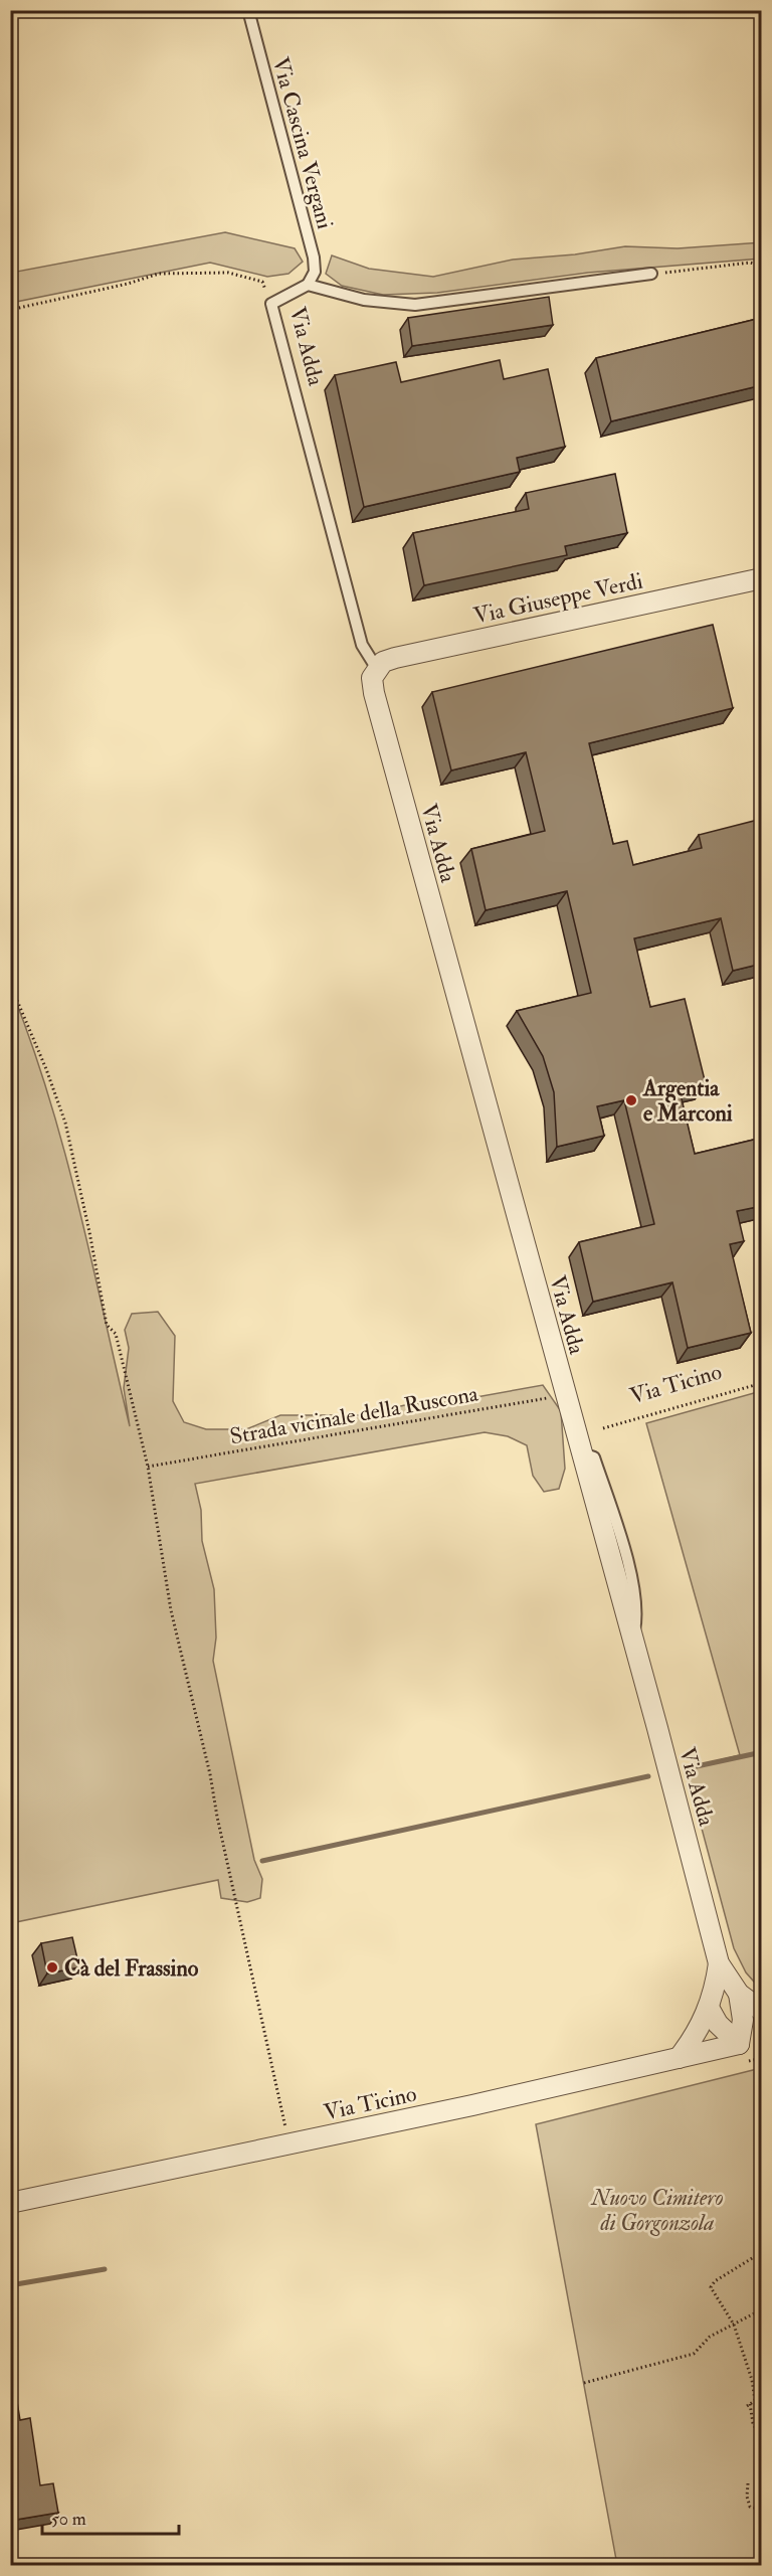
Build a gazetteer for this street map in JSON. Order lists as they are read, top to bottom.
{
  "streets": {
    "street": ["Via Adda", "Via Giuseppe Verdi", "Via Ticino"],
    "lane": ["Via Cascina Vergani"],
    "path": ["Strada vicinale della Ruscona"]
  },
  "crossings": [
    ["Via Cascina Vergani", "Via Adda"],
    ["Via Adda", "Via Giuseppe Verdi"],
    ["Via Adda", "Via Ticino"],
    ["Via Adda", "Strada vicinale della Ruscona"]
  ],
  "parks": ["Nuovo Cimitero di Gorgonzola"],
  "places": ["Argentia e Marconi", "Cà del Frassino"],
  "scale_bar": "50 m"
}
